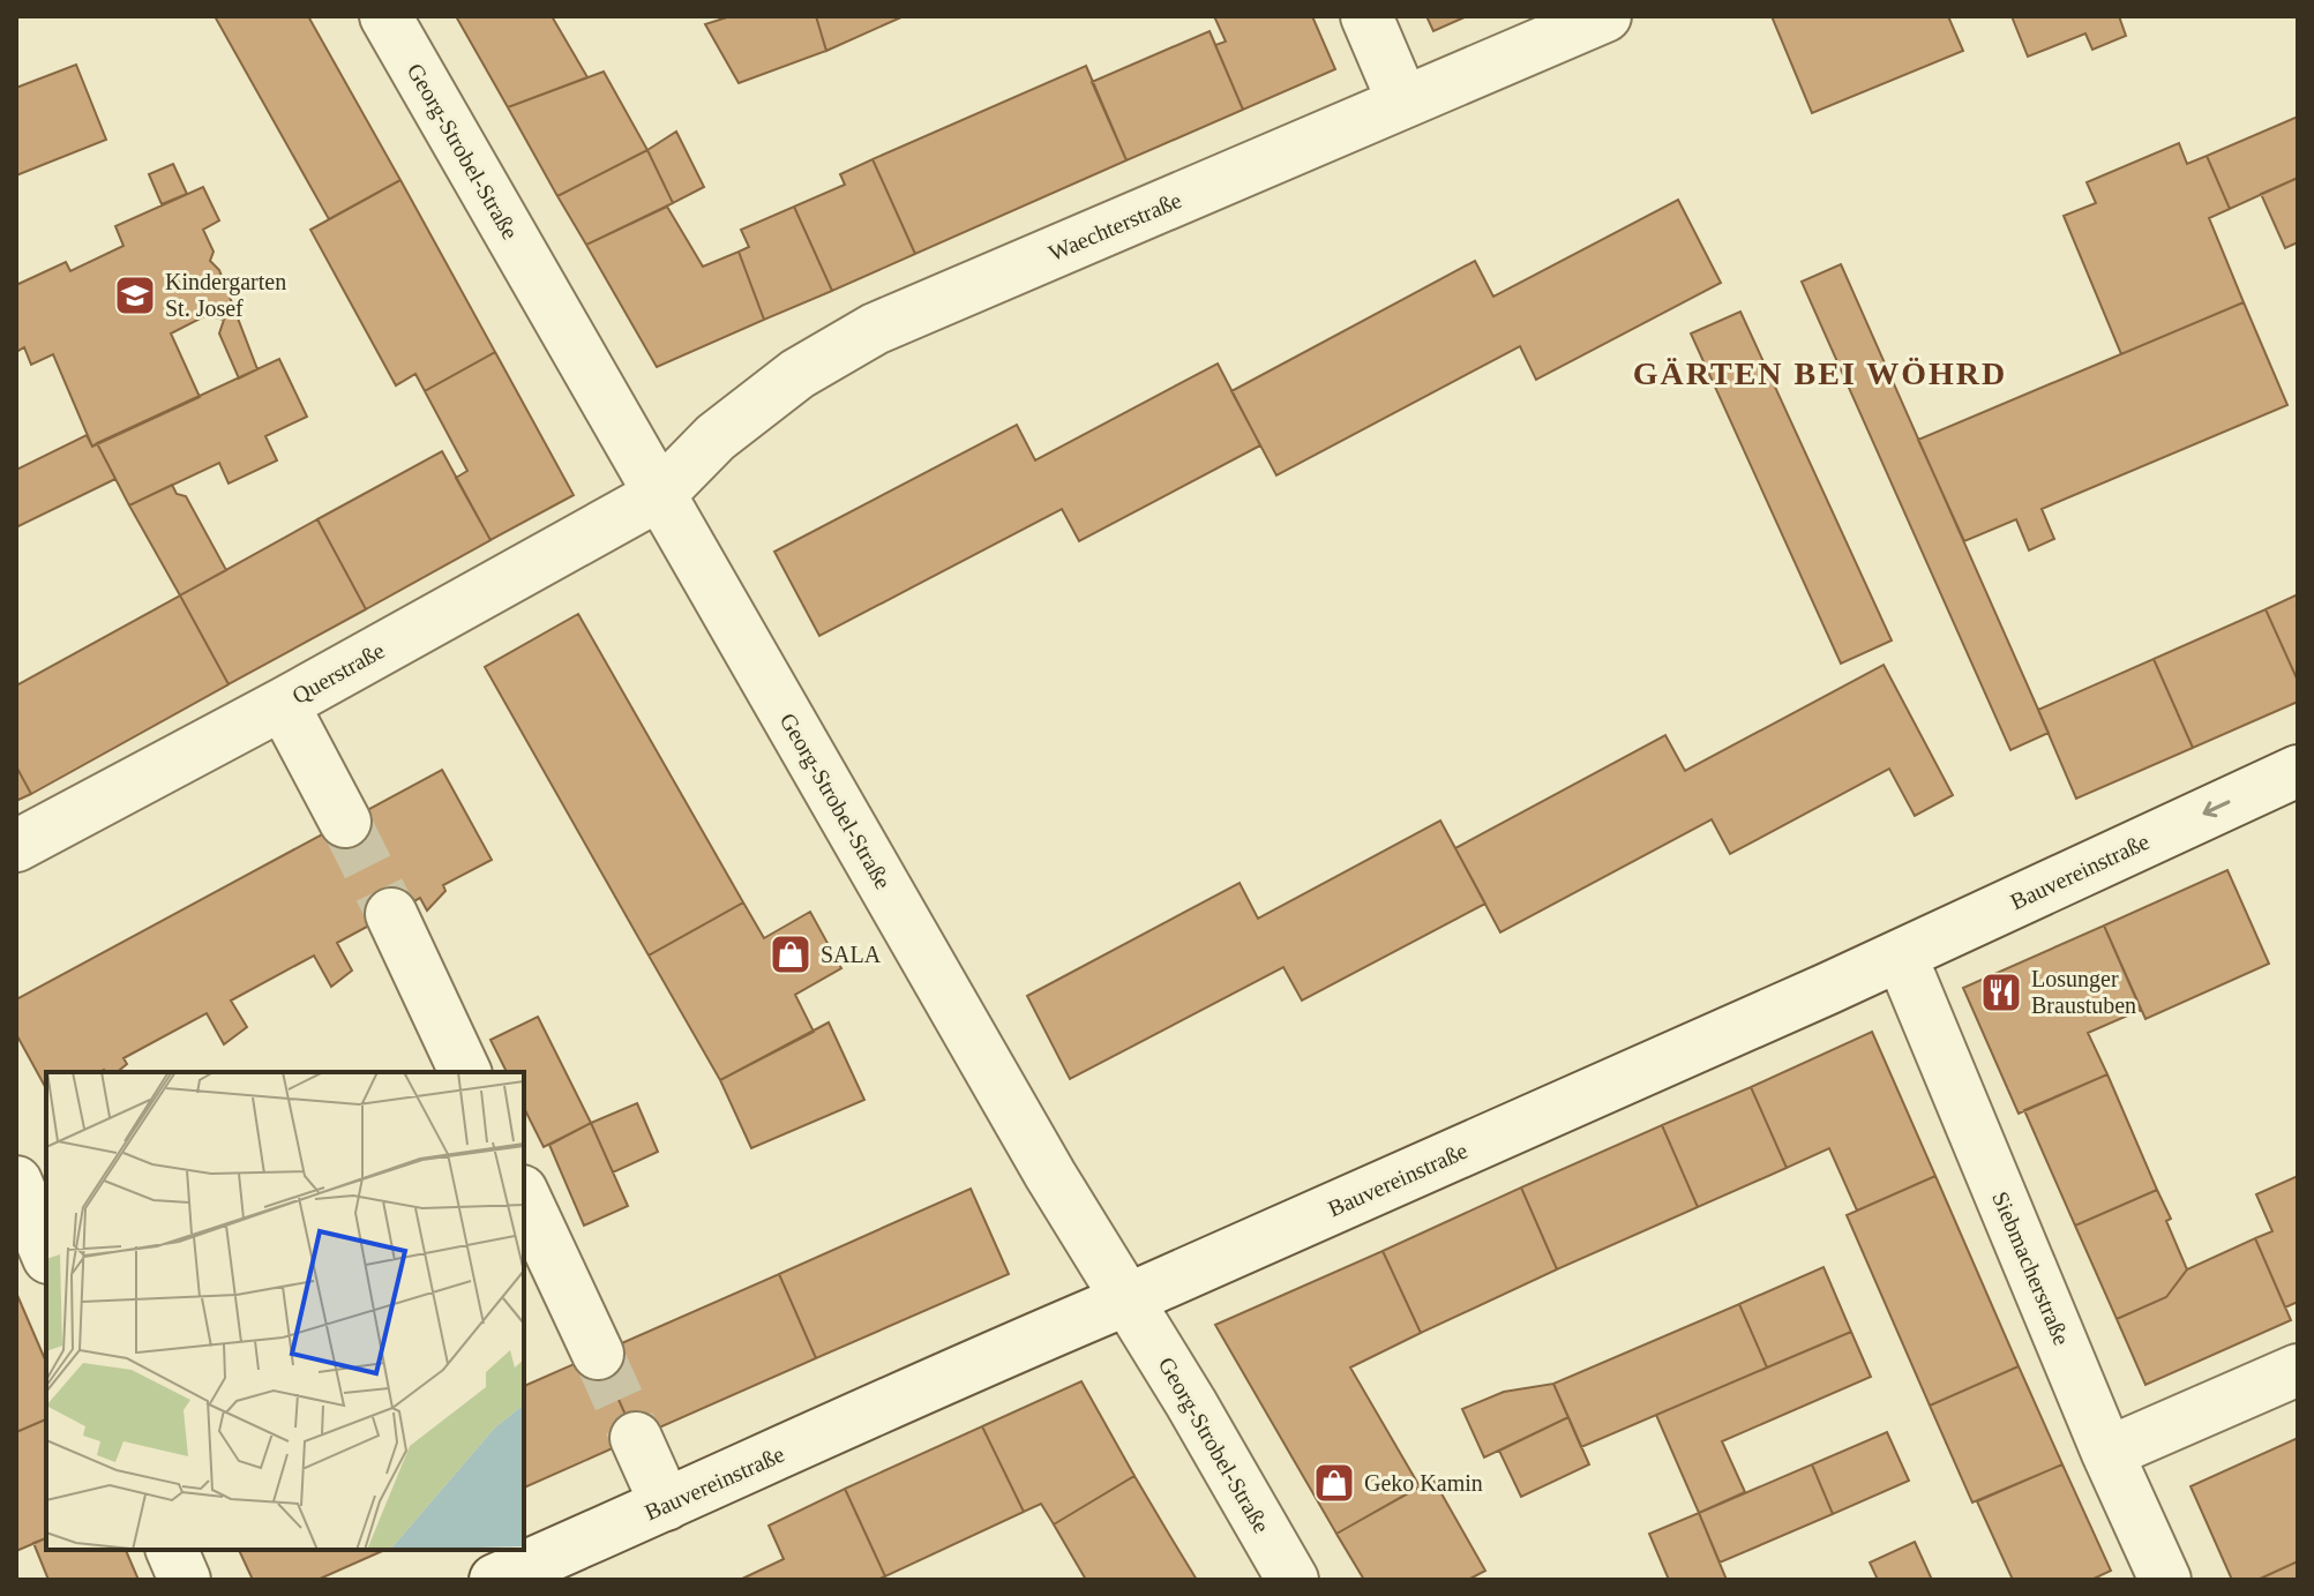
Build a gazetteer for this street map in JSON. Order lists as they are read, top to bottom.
{
  "streets": {
    "street": [
      "Georg-Strobel-Straße",
      "Waechterstraße",
      "Querstraße",
      "Bauvereinstraße",
      "Siebmacherstraße"
    ]
  },
  "crossings": [
    ["Georg-Strobel-Straße", "Waechterstraße"],
    ["Georg-Strobel-Straße", "Querstraße"],
    ["Georg-Strobel-Straße", "Bauvereinstraße"],
    ["Waechterstraße", "Querstraße"],
    ["Bauvereinstraße", "Siebmacherstraße"]
  ],
  "districts": ["GÄRTEN BEI WÖHRD"],
  "places": {
    "school or university": ["Kindergarten St. Josef"],
    "shop": ["SALA", "Geko Kamin"],
    "restaurant": ["Losunger Braustuben"]
  }
}
